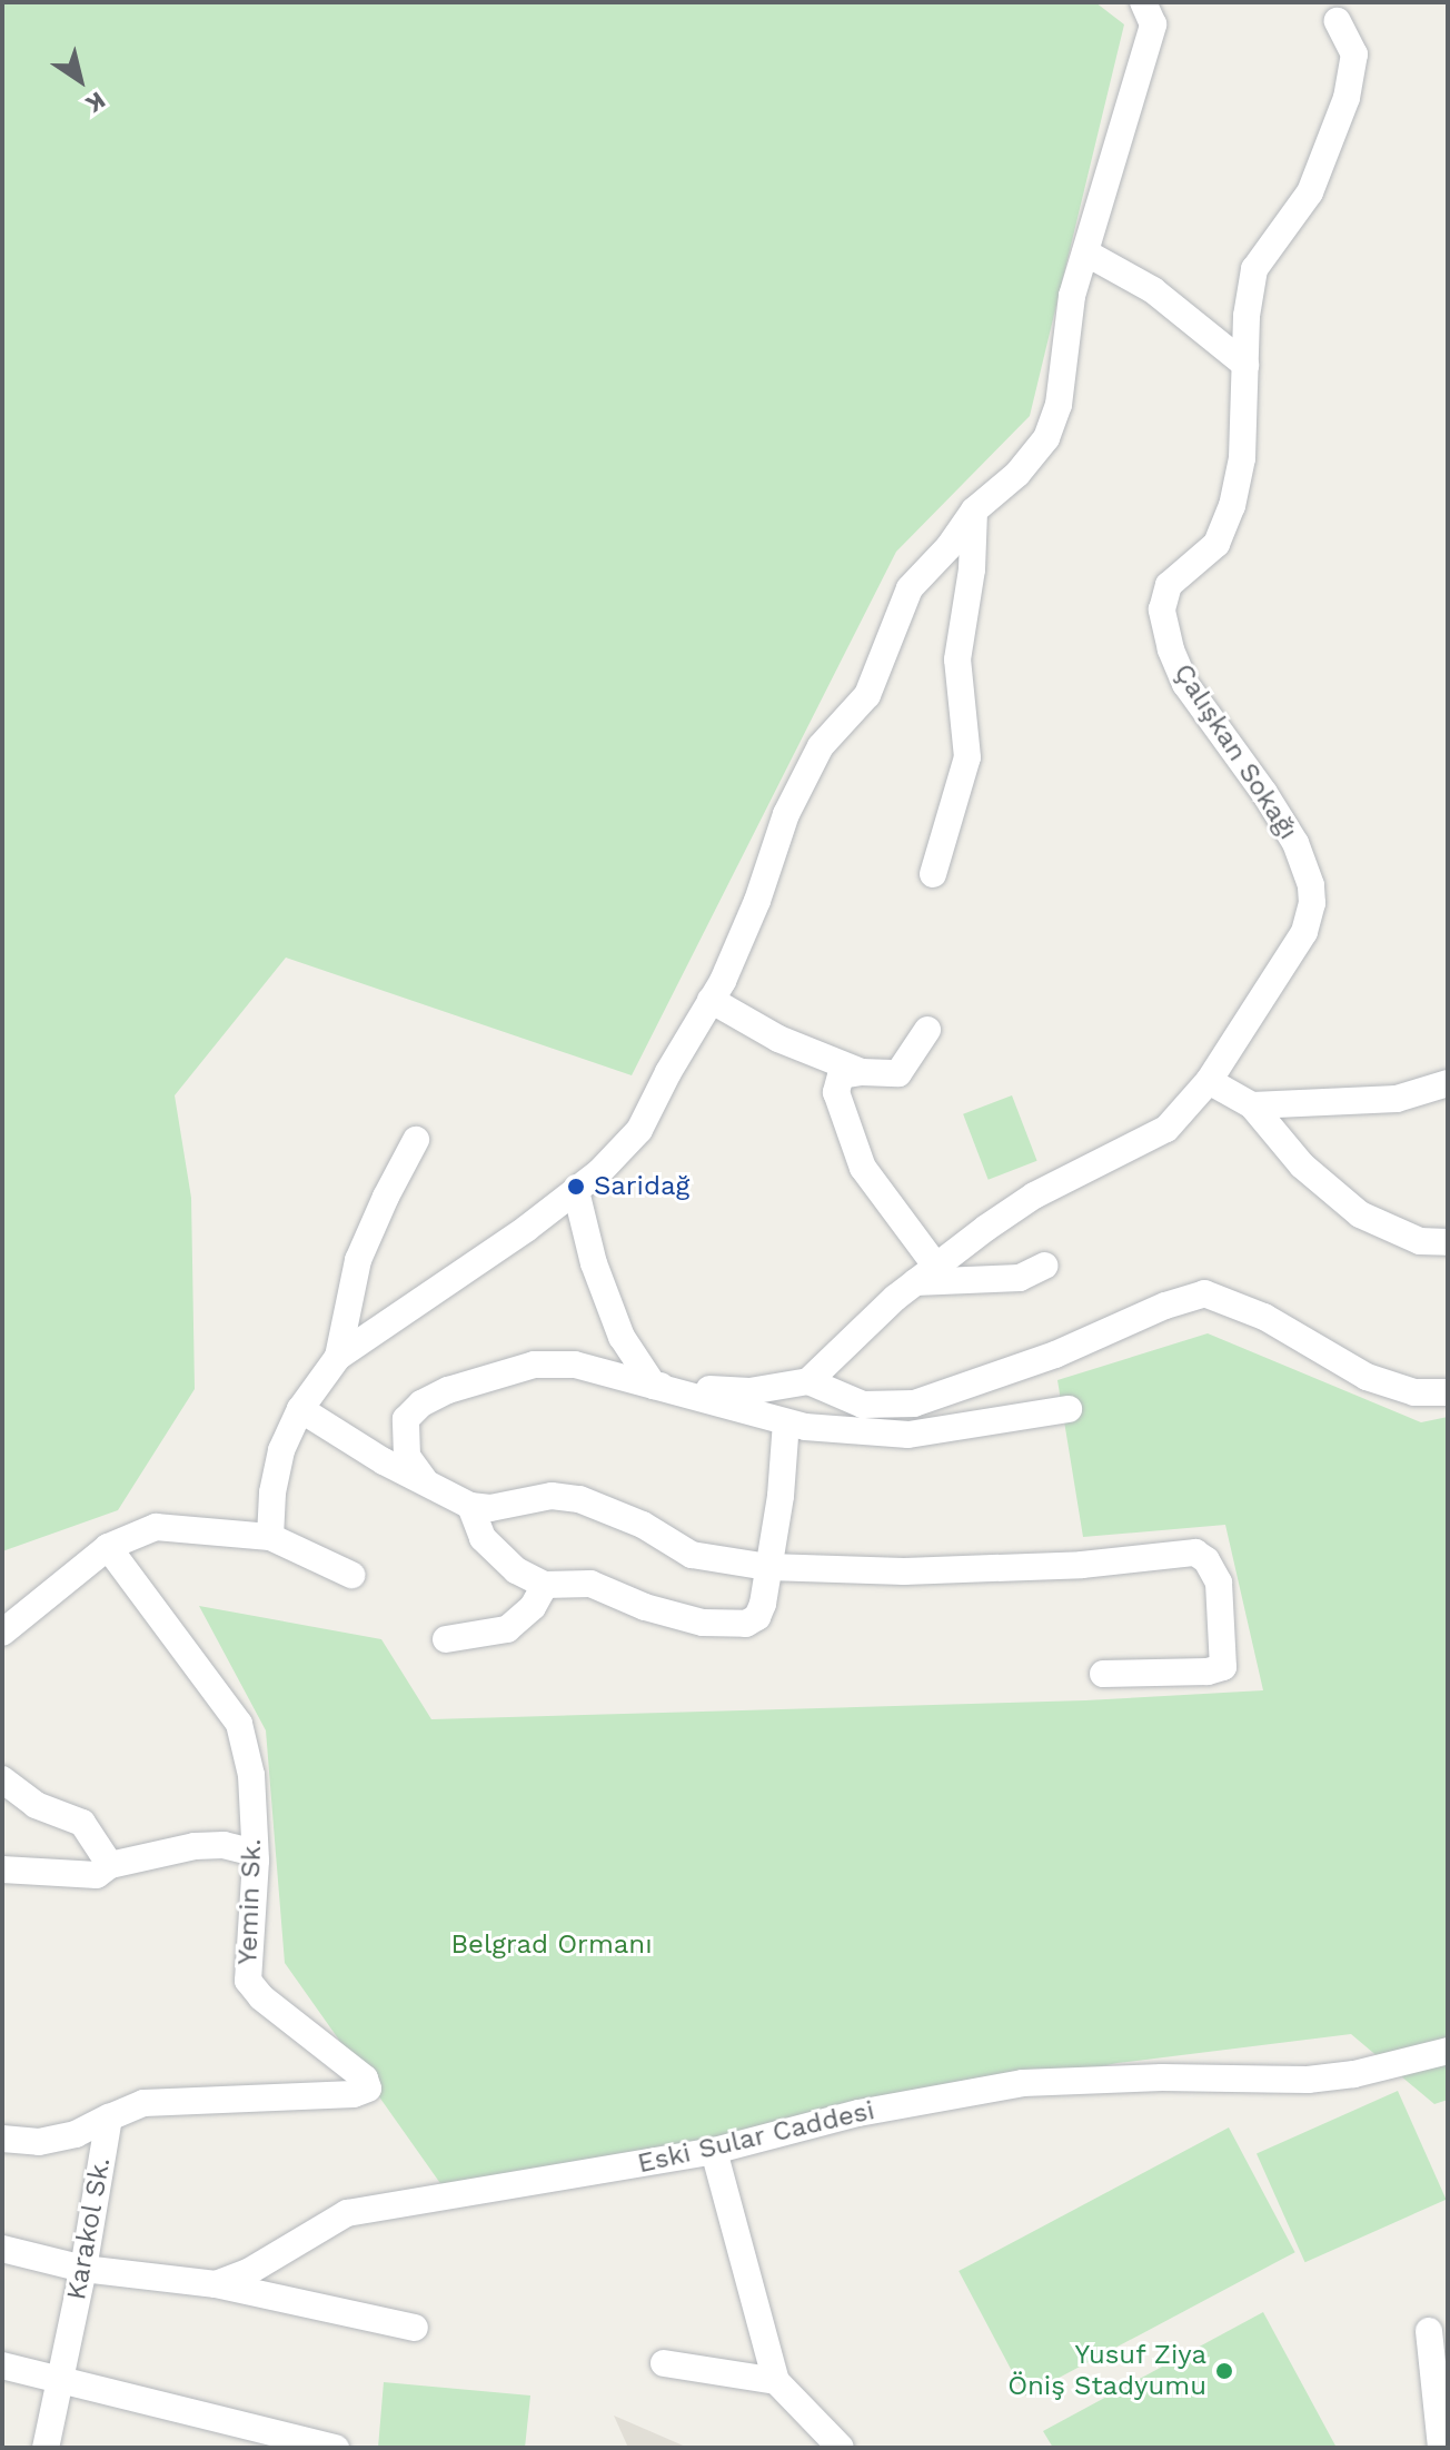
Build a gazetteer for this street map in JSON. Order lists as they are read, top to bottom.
{
  "streets": {
    "street": [
      "Çalışkan Sokağı",
      "Yemin Sk.",
      "Eski Sular Caddesi",
      "Karakol Sk."
    ]
  },
  "crossings": [
    ["Yemin Sk.", "Karakol Sk."],
    ["Eski Sular Caddesi", "Karakol Sk."]
  ],
  "parks": ["Belgrad Ormanı"],
  "places": ["Saridağ", "Yusuf Ziya Öniş Stadyumu"],
  "north": "bottom right"
}
